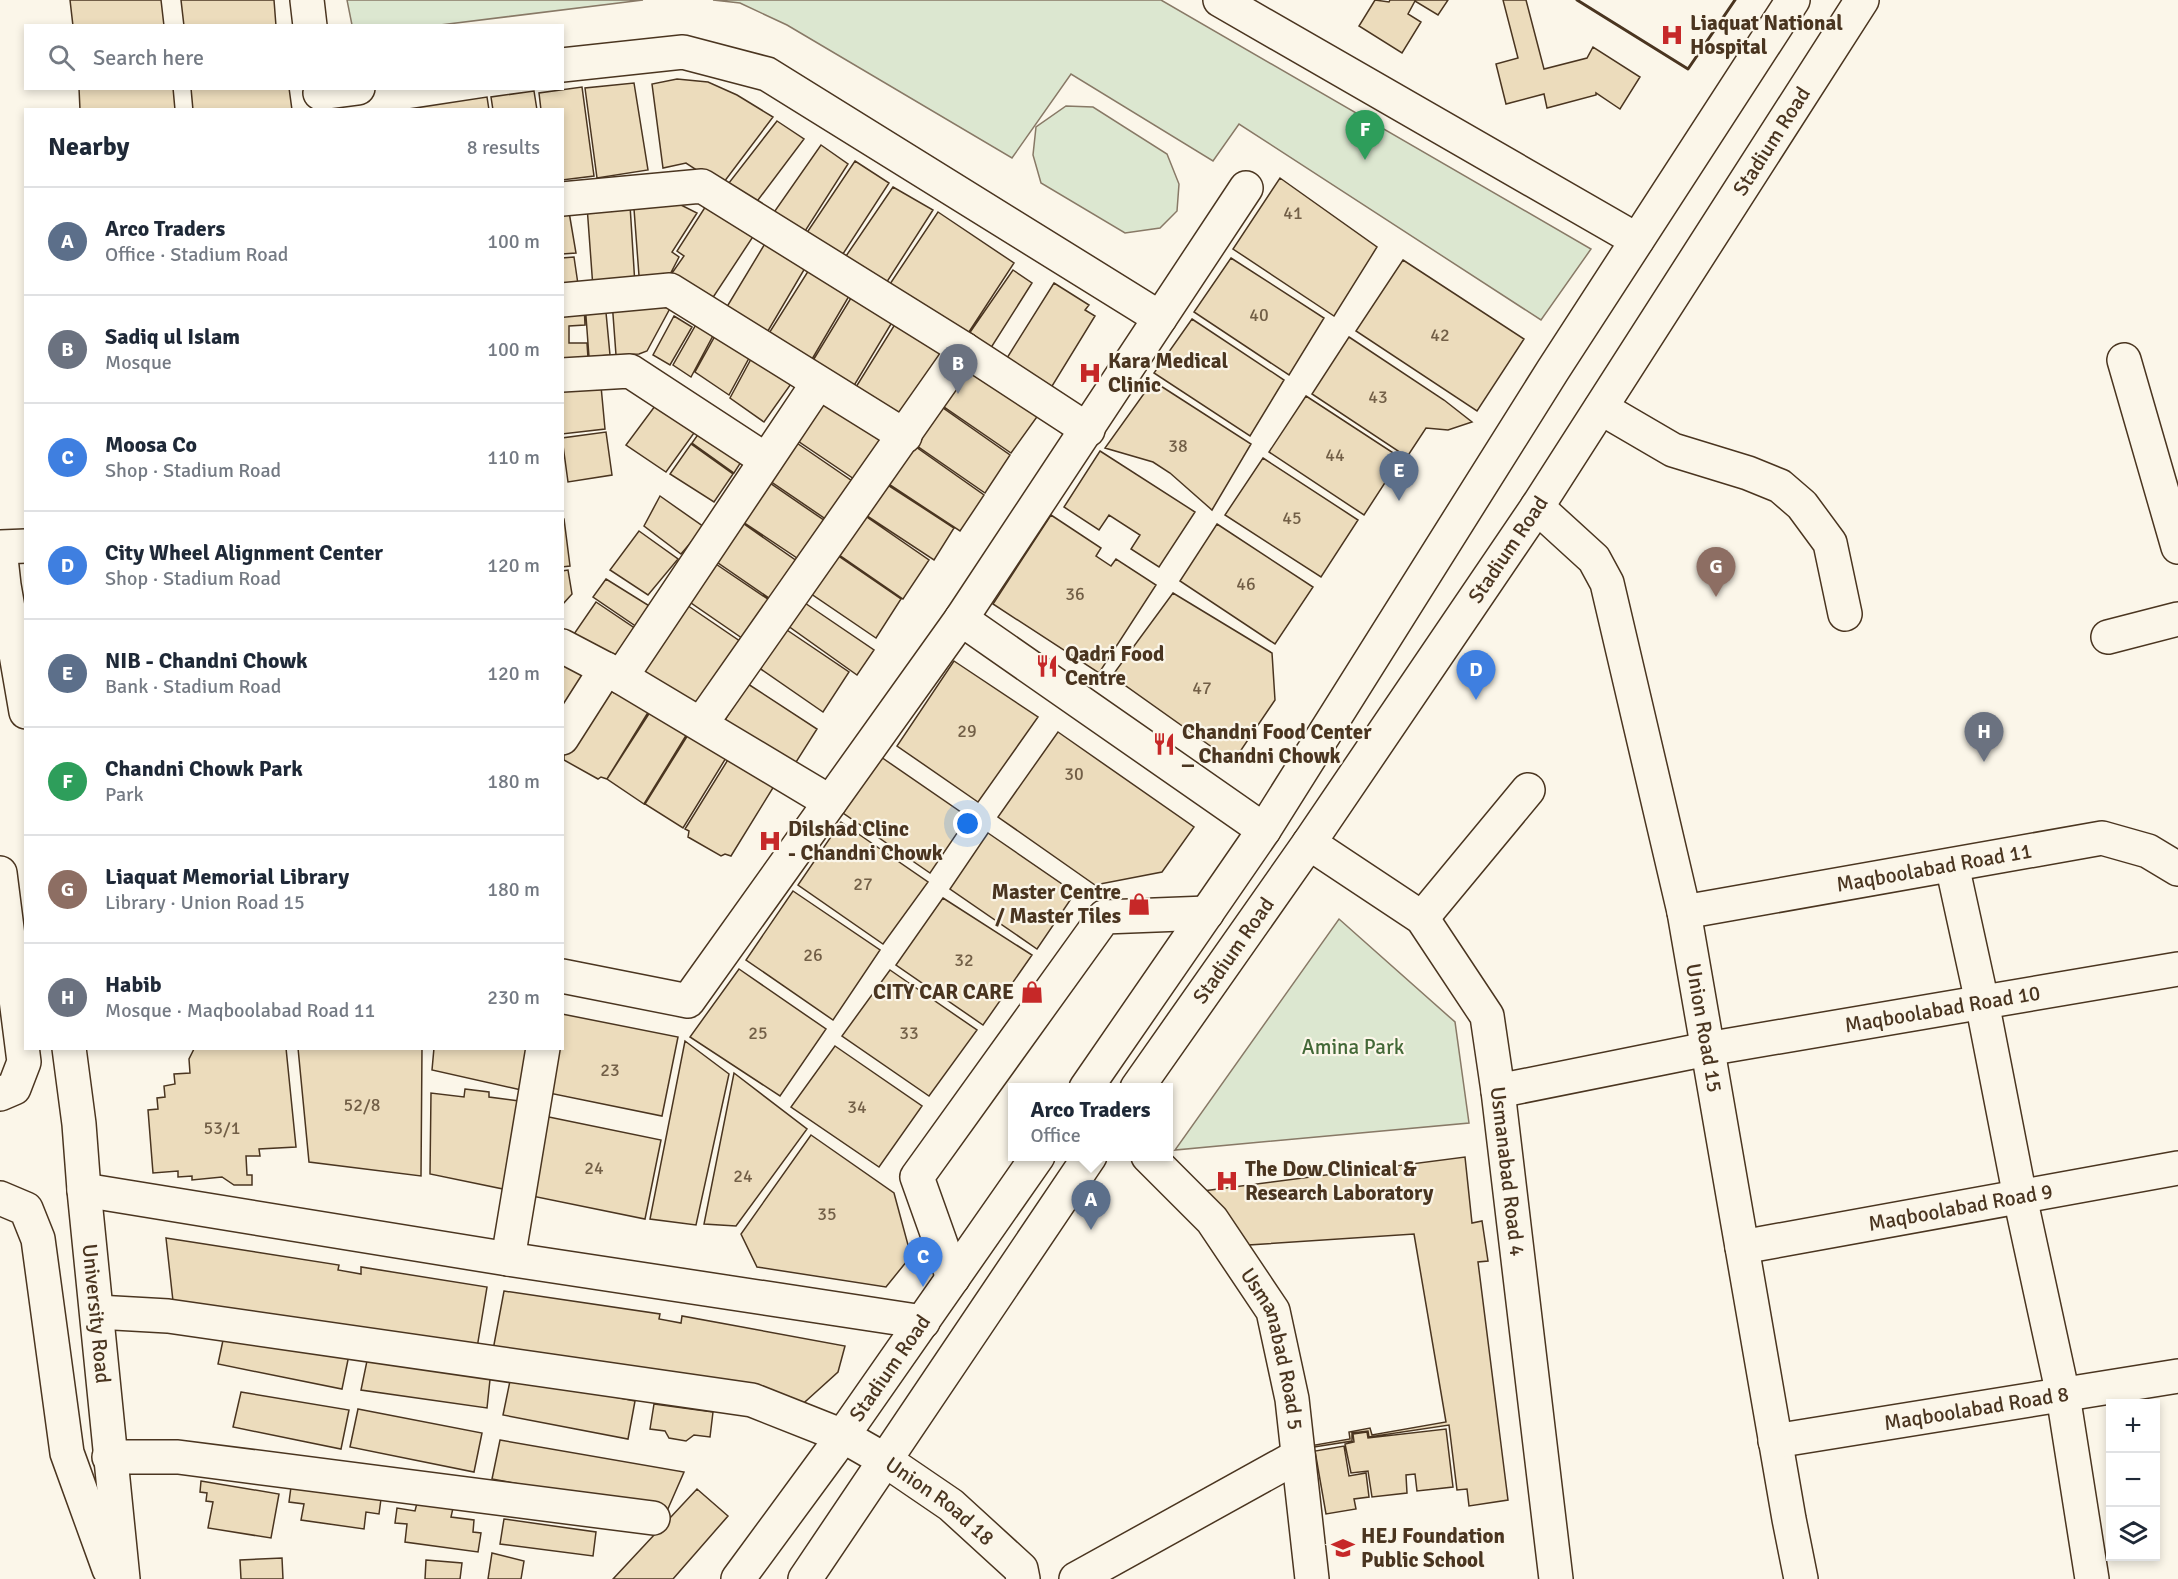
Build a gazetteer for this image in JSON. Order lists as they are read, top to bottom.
{
  "streets": {
    "street": [
      "Stadium Road",
      "Maqboolabad Road 11",
      "Maqboolabad Road 10",
      "Union Road 15",
      "Usmanabad Road 4",
      "Maqboolabad Road 9",
      "University Road",
      "Usmanabad Road 5",
      "Maqboolabad Road 8",
      "Union Road 18"
    ]
  },
  "crossings": [
    ["Stadium Road", "Union Road 15"],
    ["Stadium Road", "Usmanabad Road 4"],
    ["Stadium Road", "Union Road 18"],
    ["Maqboolabad Road 11", "Union Road 15"],
    ["Maqboolabad Road 10", "Union Road 15"],
    ["Union Road 15", "Maqboolabad Road 9"],
    ["Union Road 15", "Maqboolabad Road 8"],
    ["University Road", "Union Road 18"]
  ],
  "parks": ["Amina Park"],
  "places": {
    "hospital": [
      "Liaquat National Hospital",
      "Kara Medical Clinic",
      "Dilshad Clinc - Chandni Chowk",
      "The Dow Clinical & Research Laboratory"
    ],
    "restaurant": ["Qadri Food Centre", "Chandni Food Center _ Chandni Chowk"],
    "shop": ["Master Centre / Master Tiles", "CITY CAR CARE"],
    "school or university": ["HEJ Foundation Public School"]
  },
  "house_numbers": [
    "41",
    "40",
    "42",
    "43",
    "38",
    "44",
    "45",
    "46",
    "36",
    "47",
    "29",
    "30",
    "27",
    "26",
    "32",
    "25",
    "33",
    "23",
    "52/8",
    "34",
    "53/1",
    "24",
    "24",
    "35"
  ],
  "page": {
    "search": "Search here",
    "heading": ["Nearby", "8 results"],
    "pins": [
      "F",
      "B",
      "E",
      "G",
      "D",
      "H",
      "A",
      "C"
    ],
    "list": [
      {
        "mark": "A",
        "name": "Arco Traders",
        "note": "Office · Stadium Road",
        "value": "100 m"
      },
      {
        "mark": "B",
        "name": "Sadiq ul Islam",
        "note": "Mosque",
        "value": "100 m"
      },
      {
        "mark": "C",
        "name": "Moosa Co",
        "note": "Shop · Stadium Road",
        "value": "110 m"
      },
      {
        "mark": "D",
        "name": "City Wheel Alignment Center",
        "note": "Shop · Stadium Road",
        "value": "120 m"
      },
      {
        "mark": "E",
        "name": "NIB - Chandni Chowk",
        "note": "Bank · Stadium Road",
        "value": "120 m"
      },
      {
        "mark": "F",
        "name": "Chandni Chowk Park",
        "note": "Park",
        "value": "180 m"
      },
      {
        "mark": "G",
        "name": "Liaquat Memorial Library",
        "note": "Library · Union Road 15",
        "value": "180 m"
      },
      {
        "mark": "H",
        "name": "Habib",
        "note": "Mosque · Maqboolabad Road 11",
        "value": "230 m"
      }
    ],
    "popup": ["Arco Traders", "Office"],
    "map_buttons": ["+", "−"]
  }
}
